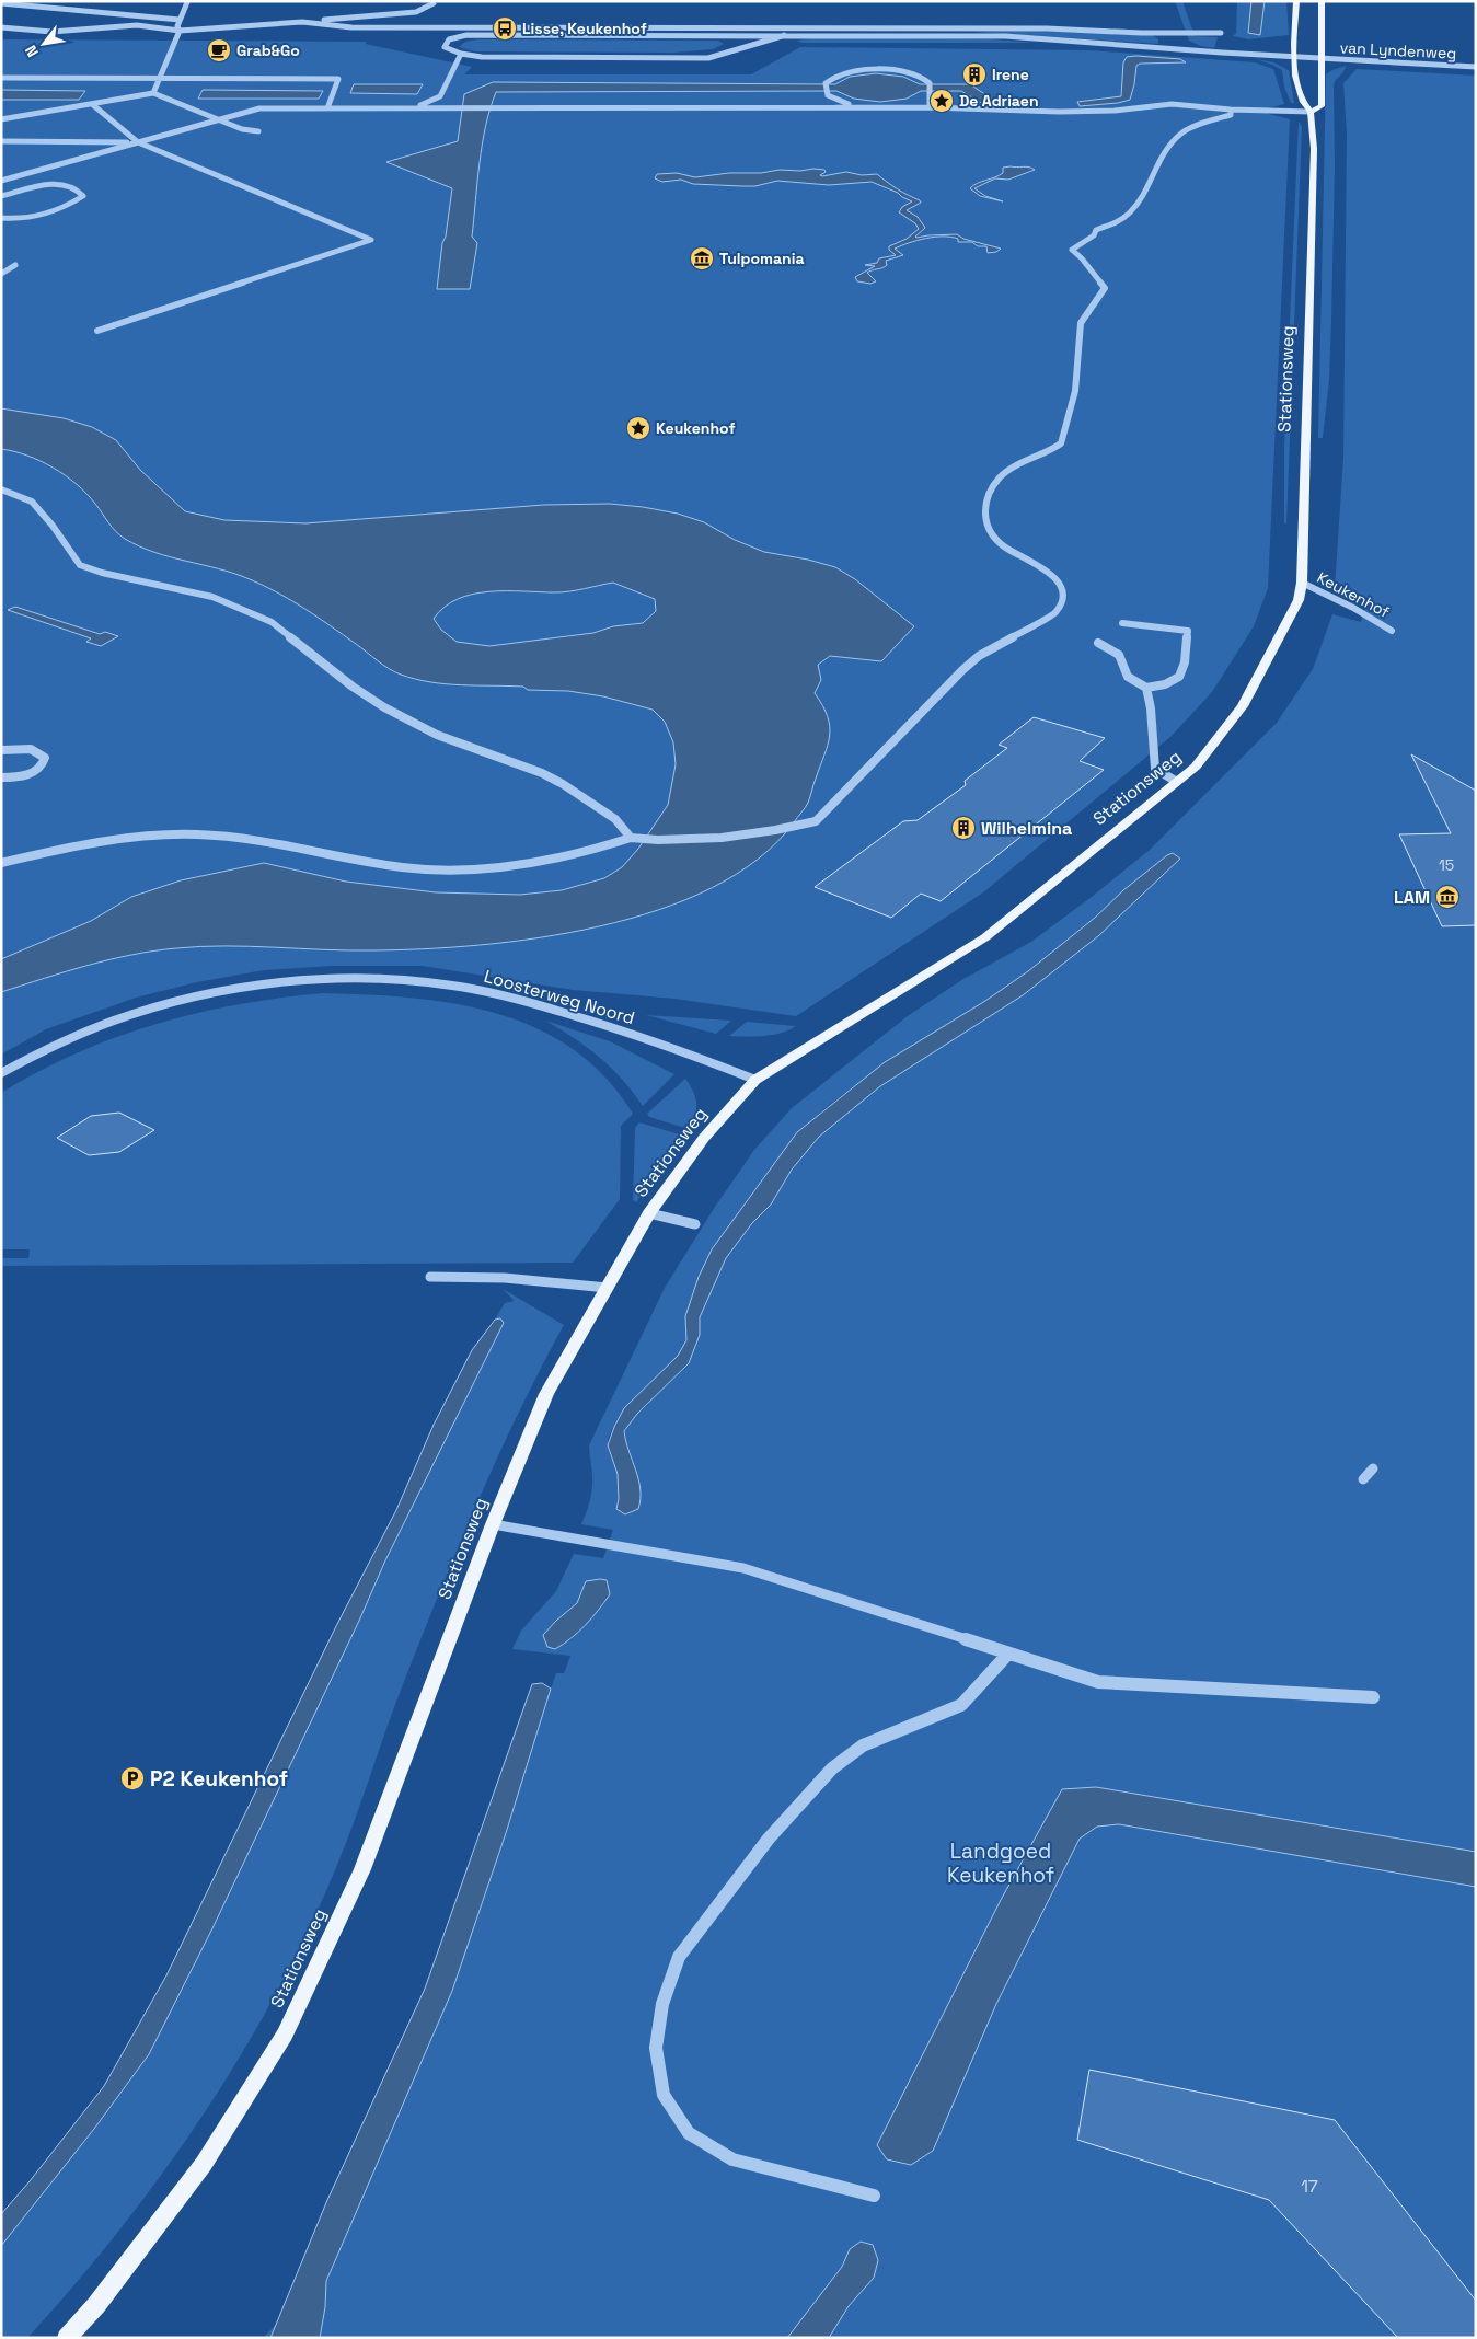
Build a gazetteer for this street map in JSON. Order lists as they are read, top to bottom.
{
  "streets": {
    "main road": ["Stationsweg"],
    "street": ["van Lyndenweg", "Keukenhof", "Loosterweg Noord"]
  },
  "crossings": [
    ["Stationsweg", "Keukenhof"],
    ["Stationsweg", "Loosterweg Noord"]
  ],
  "parks": ["Landgoed Keukenhof"],
  "places": {
    "bus stop": ["Lisse, Keukenhof"],
    "cafe": ["Grab&Go"],
    "building": ["Irene", "Wilhelmina"],
    "place": ["De Adriaen", "Keukenhof"],
    "museum": ["Tulpomania", "LAM"],
    "parking": ["P2 Keukenhof"]
  },
  "house_numbers": ["15", "17"],
  "north": "bottom left"
}
